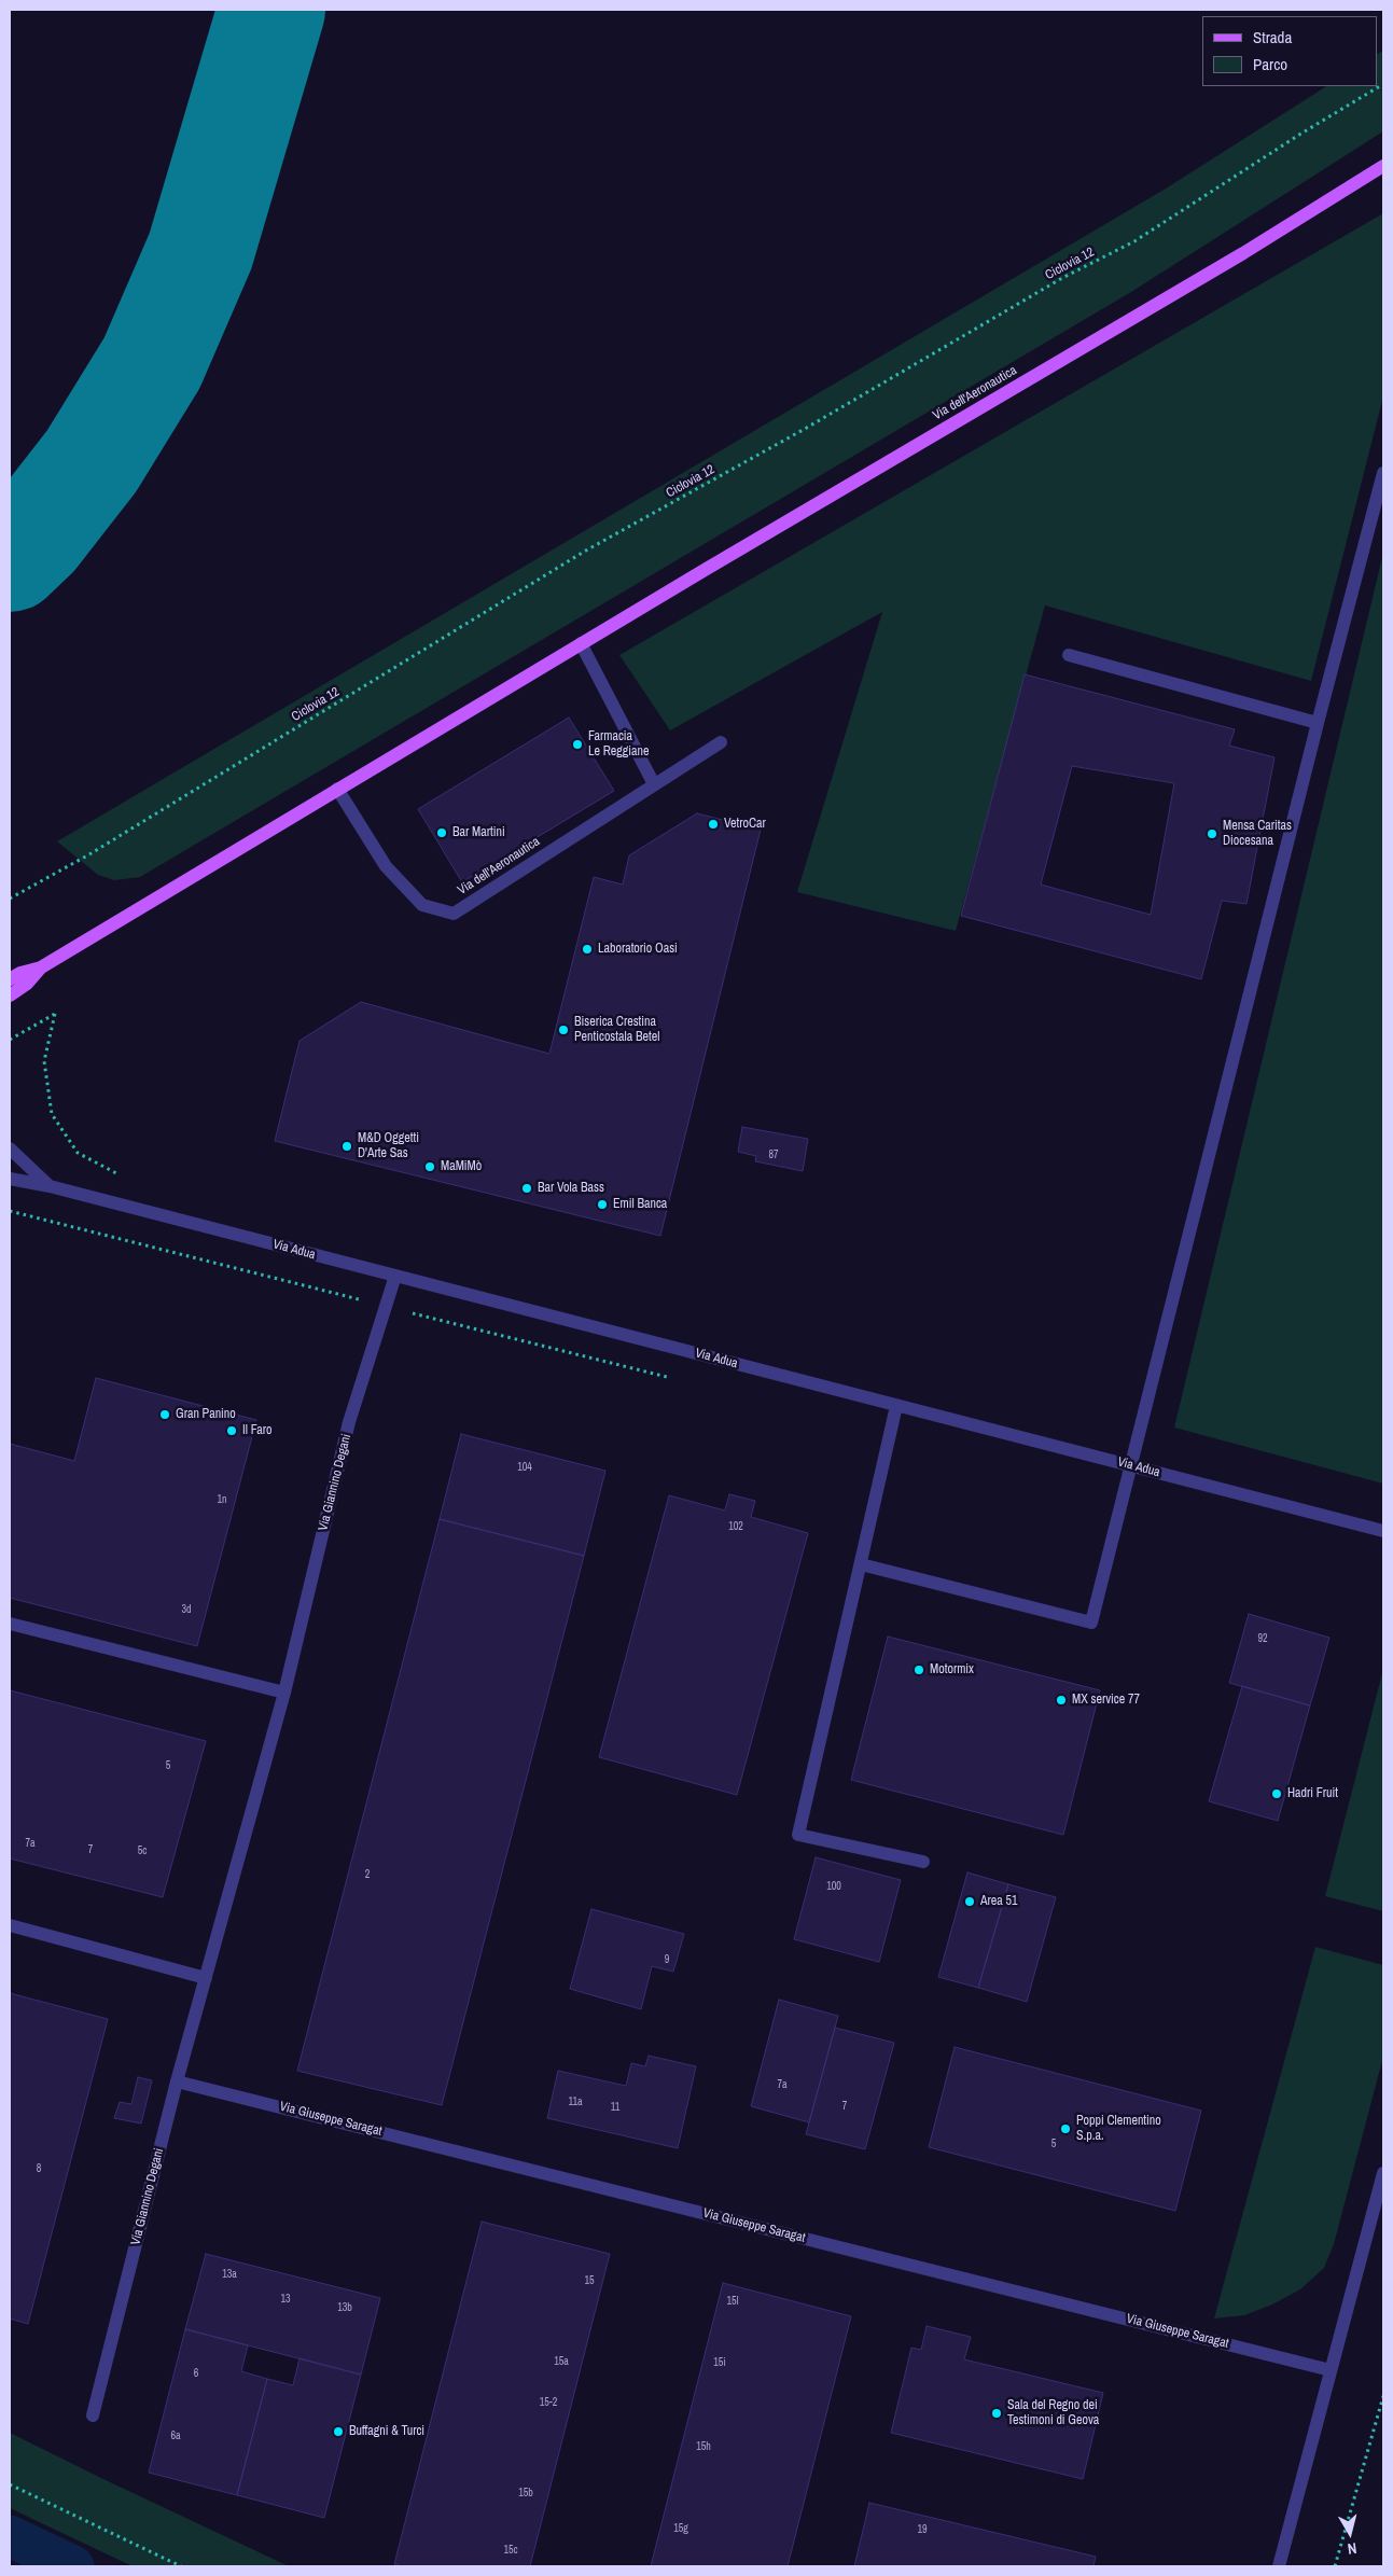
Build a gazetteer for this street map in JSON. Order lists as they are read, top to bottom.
{
  "streets": {
    "main road": ["Via dell'Aeronautica"],
    "street": ["Via Adua", "Via Giannino Degani", "Via Giuseppe Saragat"],
    "path": ["Ciclovia 12"]
  },
  "crossings": [
    ["Via Adua", "Via Giannino Degani"],
    ["Via Giannino Degani", "Via Giuseppe Saragat"]
  ],
  "places": [
    "Farmacia Le Reggiane",
    "VetroCar",
    "Bar Martini",
    "Mensa Caritas Diocesana",
    "Laboratorio Oasi",
    "Biserica Crestina Penticostala Betel",
    "M&D Oggetti D'Arte Sas",
    "MaMiMò",
    "Bar Vola Bass",
    "Emil Banca",
    "Gran Panino",
    "Il Faro",
    "Motormix",
    "MX service 77",
    "Hadri Fruit",
    "Area 51",
    "Poppi Clementino S.p.a.",
    "Sala del Regno dei Testimoni di Geova",
    "Buffagni & Turci"
  ],
  "house_numbers": [
    "87",
    "104",
    "1n",
    "102",
    "3d",
    "92",
    "5",
    "7a",
    "7",
    "5c",
    "2",
    "100",
    "9",
    "7a",
    "11a",
    "7",
    "11",
    "5",
    "8",
    "13a",
    "15",
    "13",
    "15l",
    "13b",
    "15a",
    "15i",
    "6",
    "15-2",
    "6a",
    "15h",
    "15b",
    "15g",
    "19",
    "15c"
  ],
  "legend": ["Strada", "Parco"],
  "north": "bottom"
}
